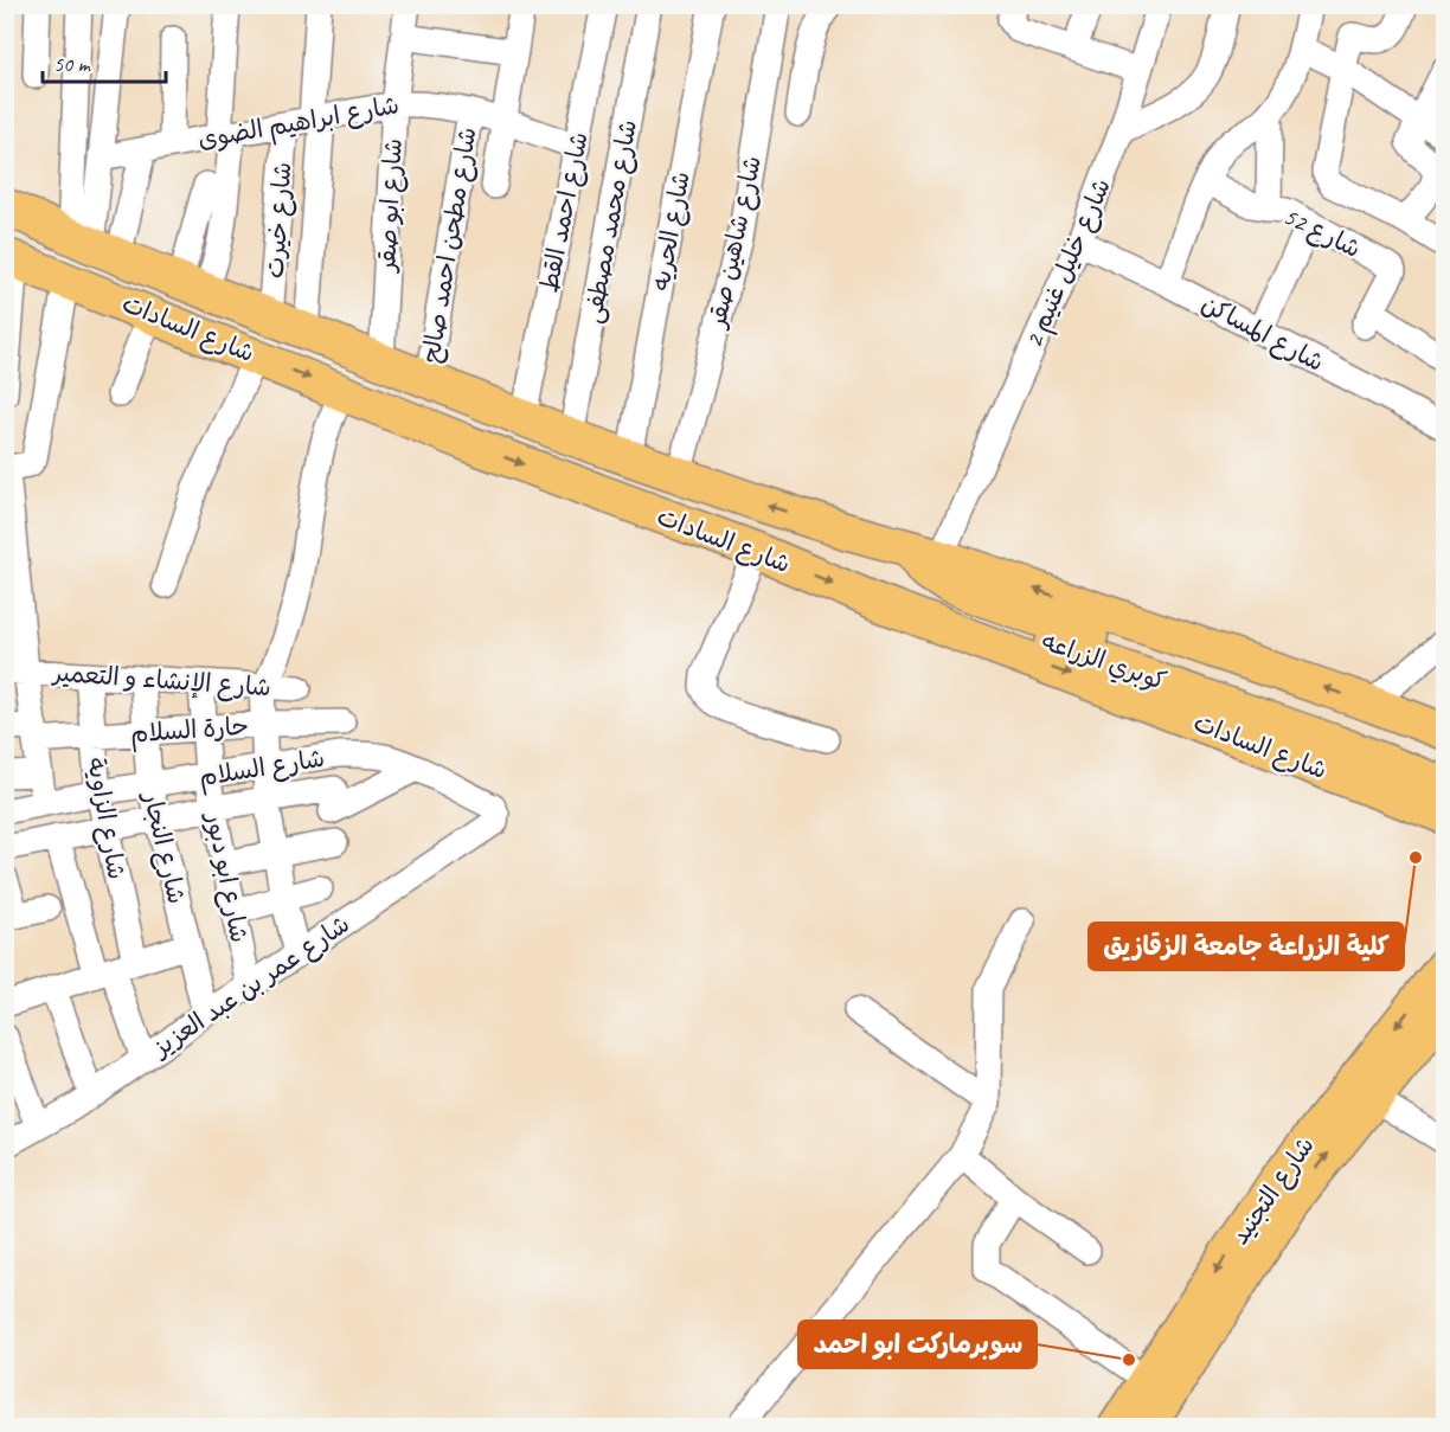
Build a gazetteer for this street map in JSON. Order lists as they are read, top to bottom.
{
  "streets": {
    "highway": ["شارع السادات", "كوبري الزراعه", "شارع التجنيد"],
    "street": [
      "شارع ابراهيم الضوى",
      "شارع ابو صقر",
      "شارع احمد القط",
      "شارع خيرت",
      "شارع محمد مصطفى",
      "شارع الحريه",
      "شارع 52",
      "شارع شاهين صقر",
      "شارع مطحن احمد صالح",
      "شارع خليل غنيم 2",
      "شارع المساكن",
      "شارع الإنشاء و التعمير",
      "حارة السلام",
      "شارع السلام",
      "شارع الزاوية",
      "شارع النجار",
      "شارع ابو دبور",
      "شارع عمر بن عبد العزيز"
    ]
  },
  "crossings": [
    ["شارع ابراهيم الضوى", "شارع ابو صقر"],
    ["شارع ابراهيم الضوى", "شارع احمد القط"],
    ["شارع ابراهيم الضوى", "شارع خيرت"],
    ["شارع ابراهيم الضوى", "شارع مطحن احمد صالح"],
    ["شارع ابو صقر", "شارع السادات"],
    ["شارع احمد القط", "شارع السادات"],
    ["شارع خيرت", "شارع السادات"],
    ["شارع محمد مصطفى", "شارع السادات"],
    ["شارع الحريه", "شارع السادات"],
    ["شارع شاهين صقر", "شارع السادات"],
    ["شارع مطحن احمد صالح", "شارع السادات"],
    ["شارع خليل غنيم 2", "شارع السادات"],
    ["شارع خليل غنيم 2", "شارع المساكن"],
    ["شارع خليل غنيم 2", "كوبري الزراعه"],
    ["شارع السادات", "كوبري الزراعه"],
    ["شارع الإنشاء و التعمير", "شارع الزاوية"],
    ["شارع الإنشاء و التعمير", "شارع النجار"],
    ["شارع الإنشاء و التعمير", "شارع ابو دبور"],
    ["حارة السلام", "شارع الزاوية"],
    ["حارة السلام", "شارع النجار"],
    ["حارة السلام", "شارع ابو دبور"],
    ["شارع السلام", "شارع الزاوية"],
    ["شارع السلام", "شارع النجار"],
    ["شارع السلام", "شارع ابو دبور"],
    ["شارع السلام", "شارع عمر بن عبد العزيز"],
    ["شارع النجار", "شارع عمر بن عبد العزيز"],
    ["شارع ابو دبور", "شارع عمر بن عبد العزيز"]
  ],
  "places": ["كلية الزراعة جامعة الزقازيق", "سوبرماركت ابو احمد"],
  "scale_bar": "50 m"
}
